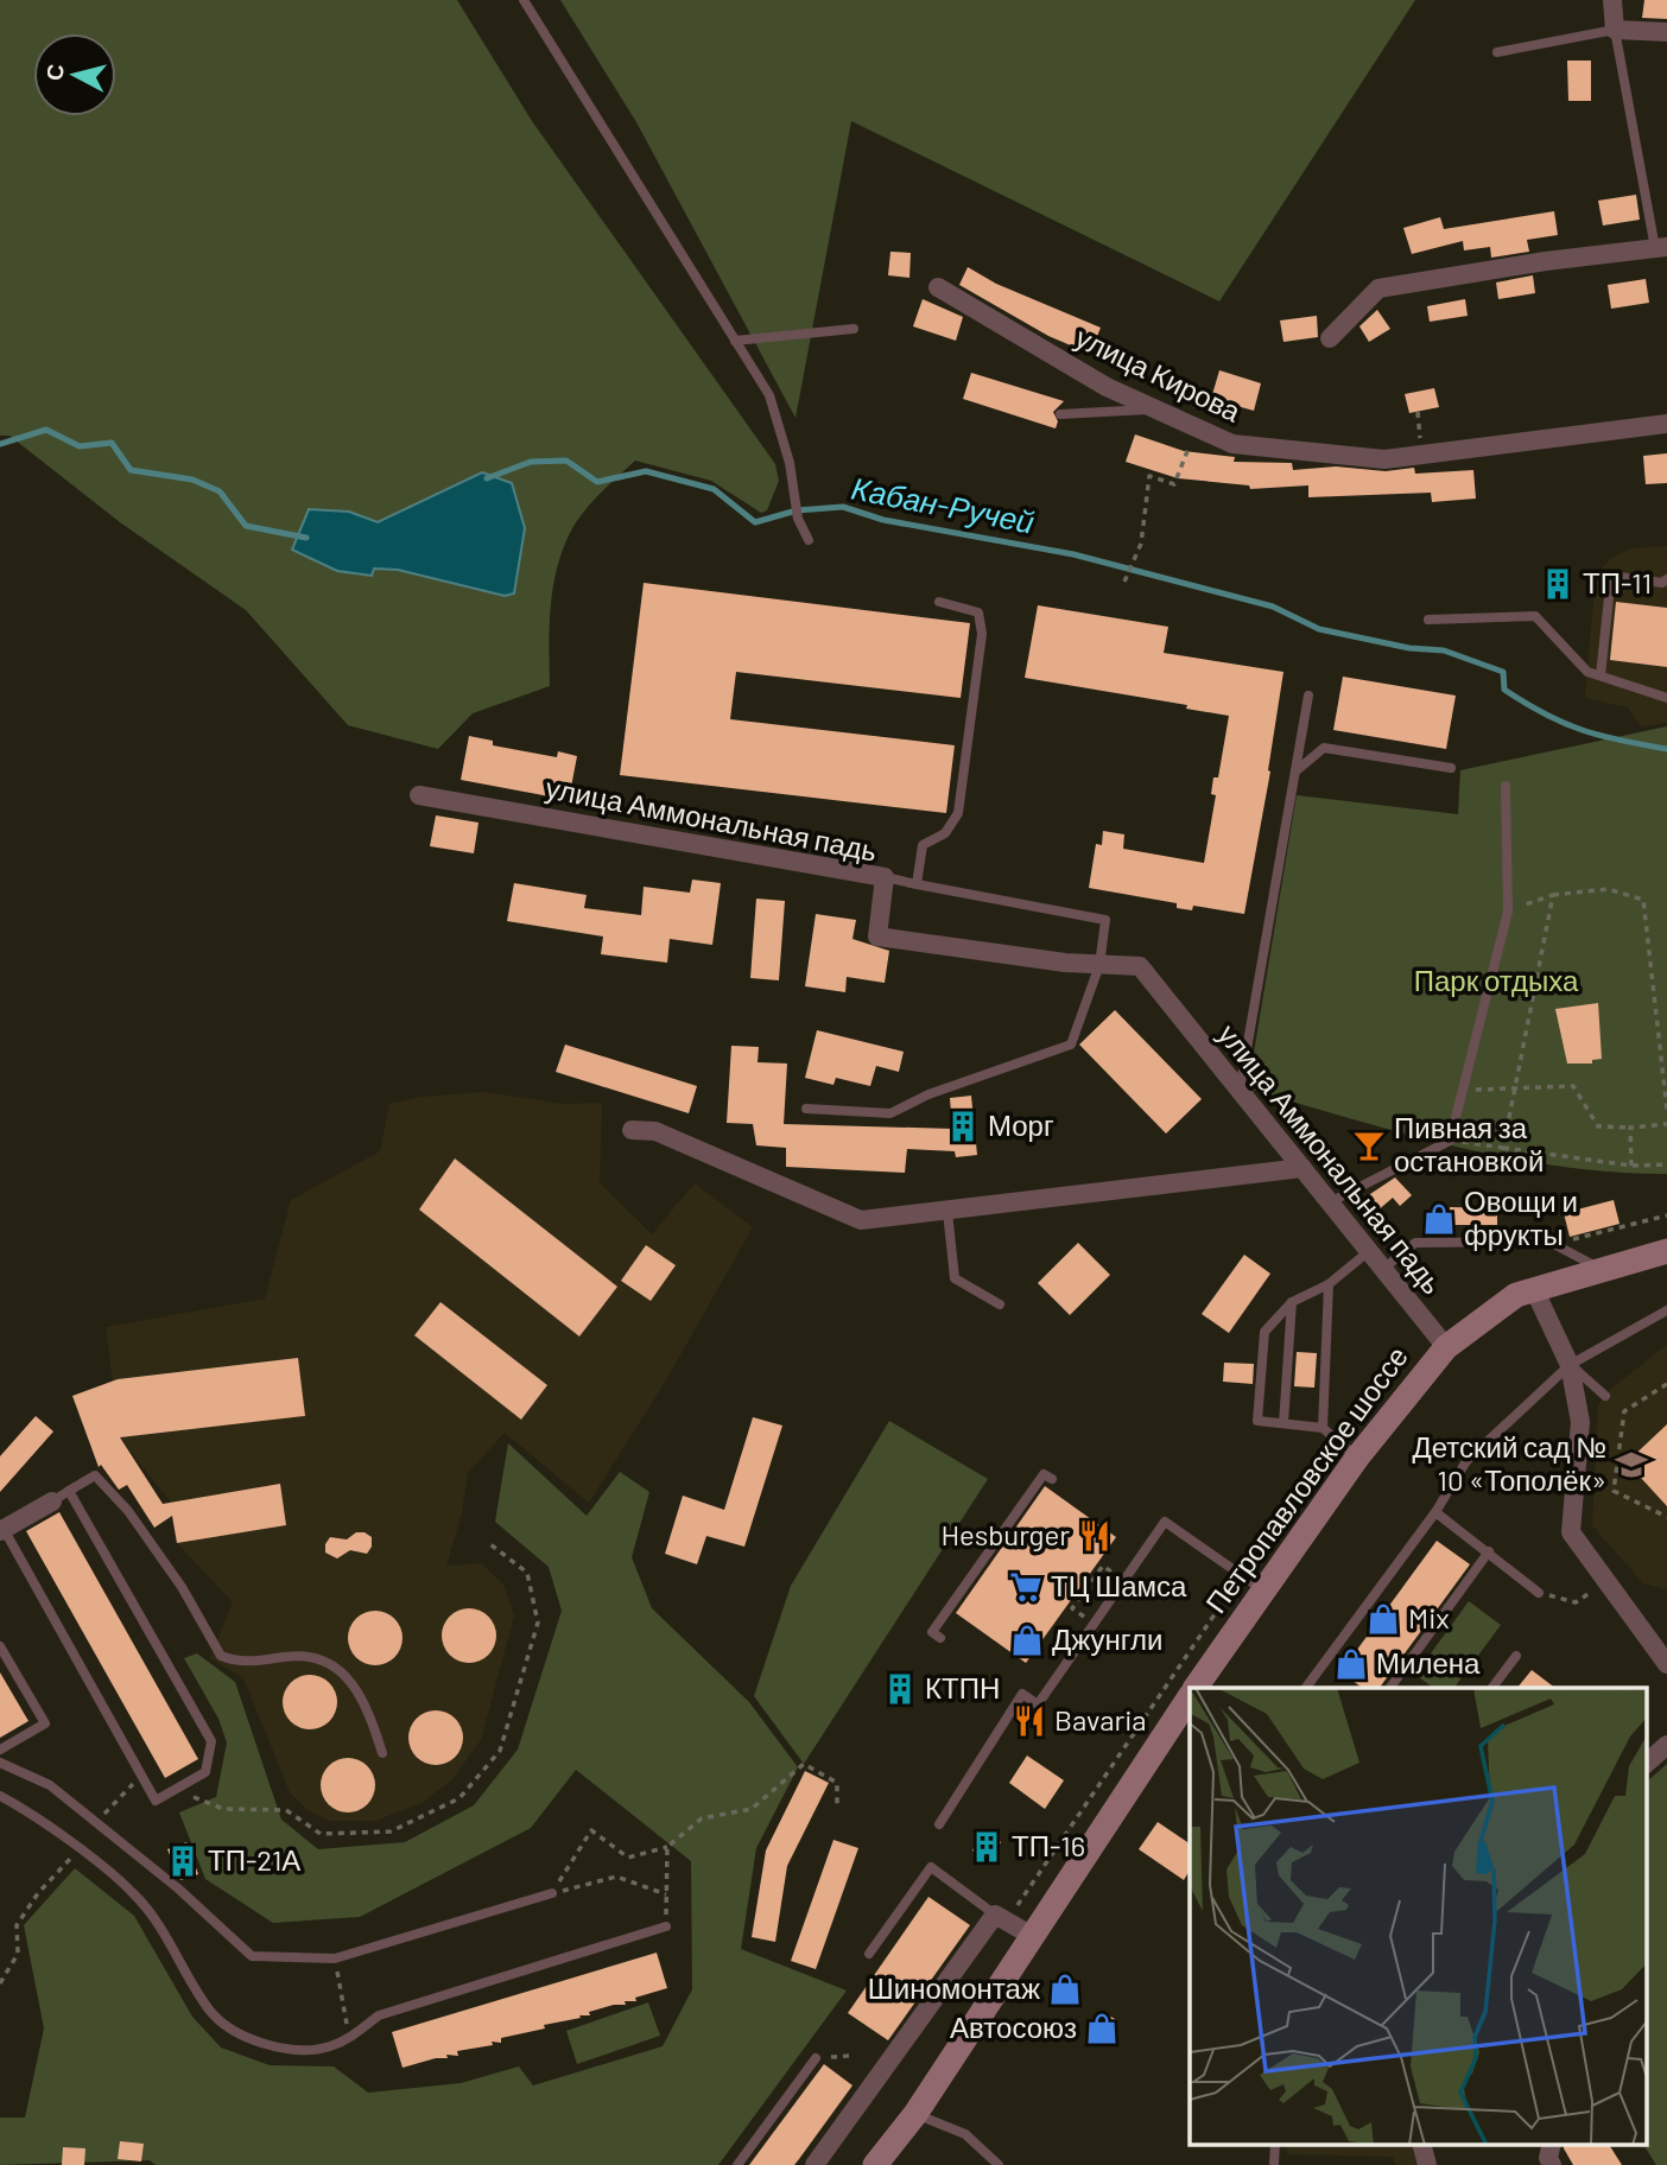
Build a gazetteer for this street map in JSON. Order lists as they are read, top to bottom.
{
  "streets": {
    "main road": ["Петропавловское шоссе"],
    "street": ["улица Кирова", "улица Аммональная падь"]
  },
  "crossings": [
    ["улица Аммональная падь", "Петропавловское шоссе"]
  ],
  "water": ["Кабан-Ручей"],
  "parks": ["Парк отдыха"],
  "places": {
    "building": [
      "ТП-11",
      "Морг",
      "КТПН",
      "ТП-16",
      "ТП-21А"
    ],
    "bar": ["Пивная за остановкой"],
    "shop": [
      "Овощи и фрукты",
      "Mix",
      "Джунгли",
      "Милена",
      "Шиномонтаж",
      "Автосоюз"
    ],
    "school or university": ["Детский сад № 10 «Тополёк»"],
    "restaurant": ["Hesburger", "Bavaria"],
    "supermarket": ["ТЦ Шамса"]
  },
  "north": "left"
}
